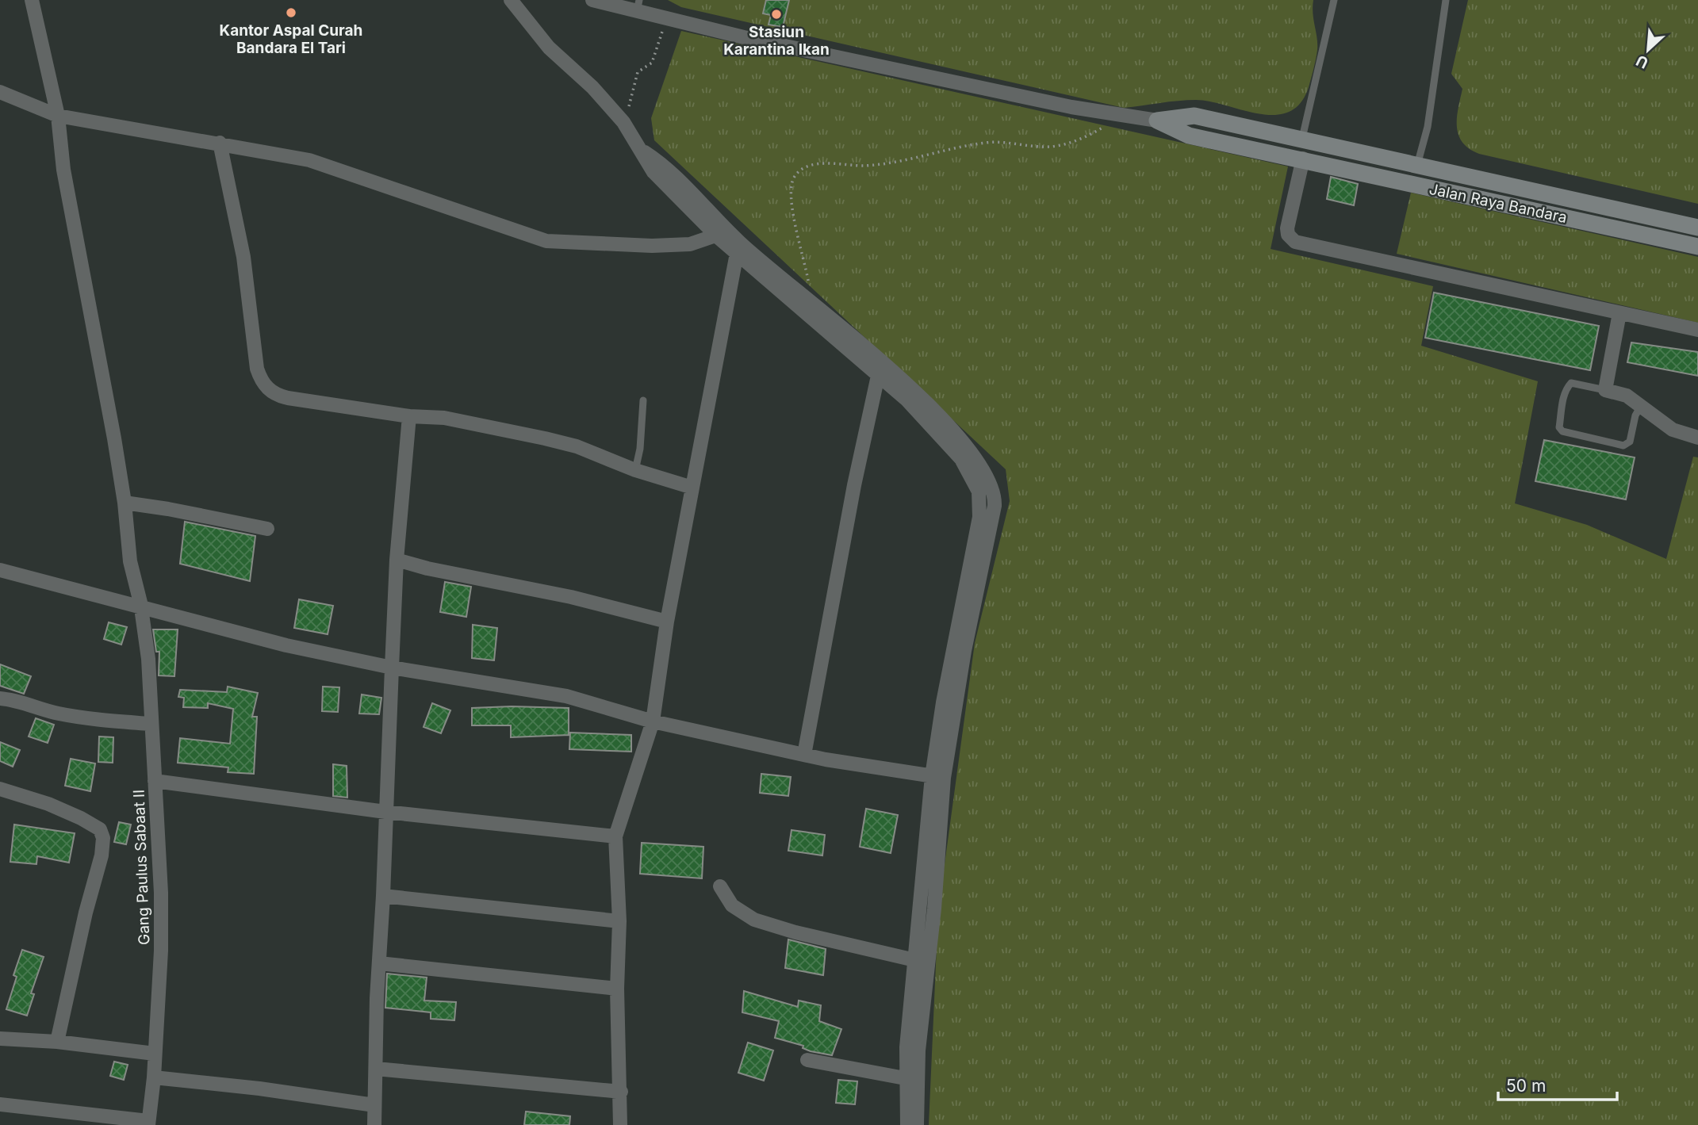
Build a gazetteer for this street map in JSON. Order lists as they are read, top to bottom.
{
  "streets": {
    "main road": ["Jalan Raya Bandara"],
    "street": ["Gang Paulus Sabaat II"]
  },
  "places": ["Kantor Aspal Curah Bandara El Tari", "Stasiun Karantina Ikan"],
  "scale_bar": "50 m",
  "north": "bottom left"
}
